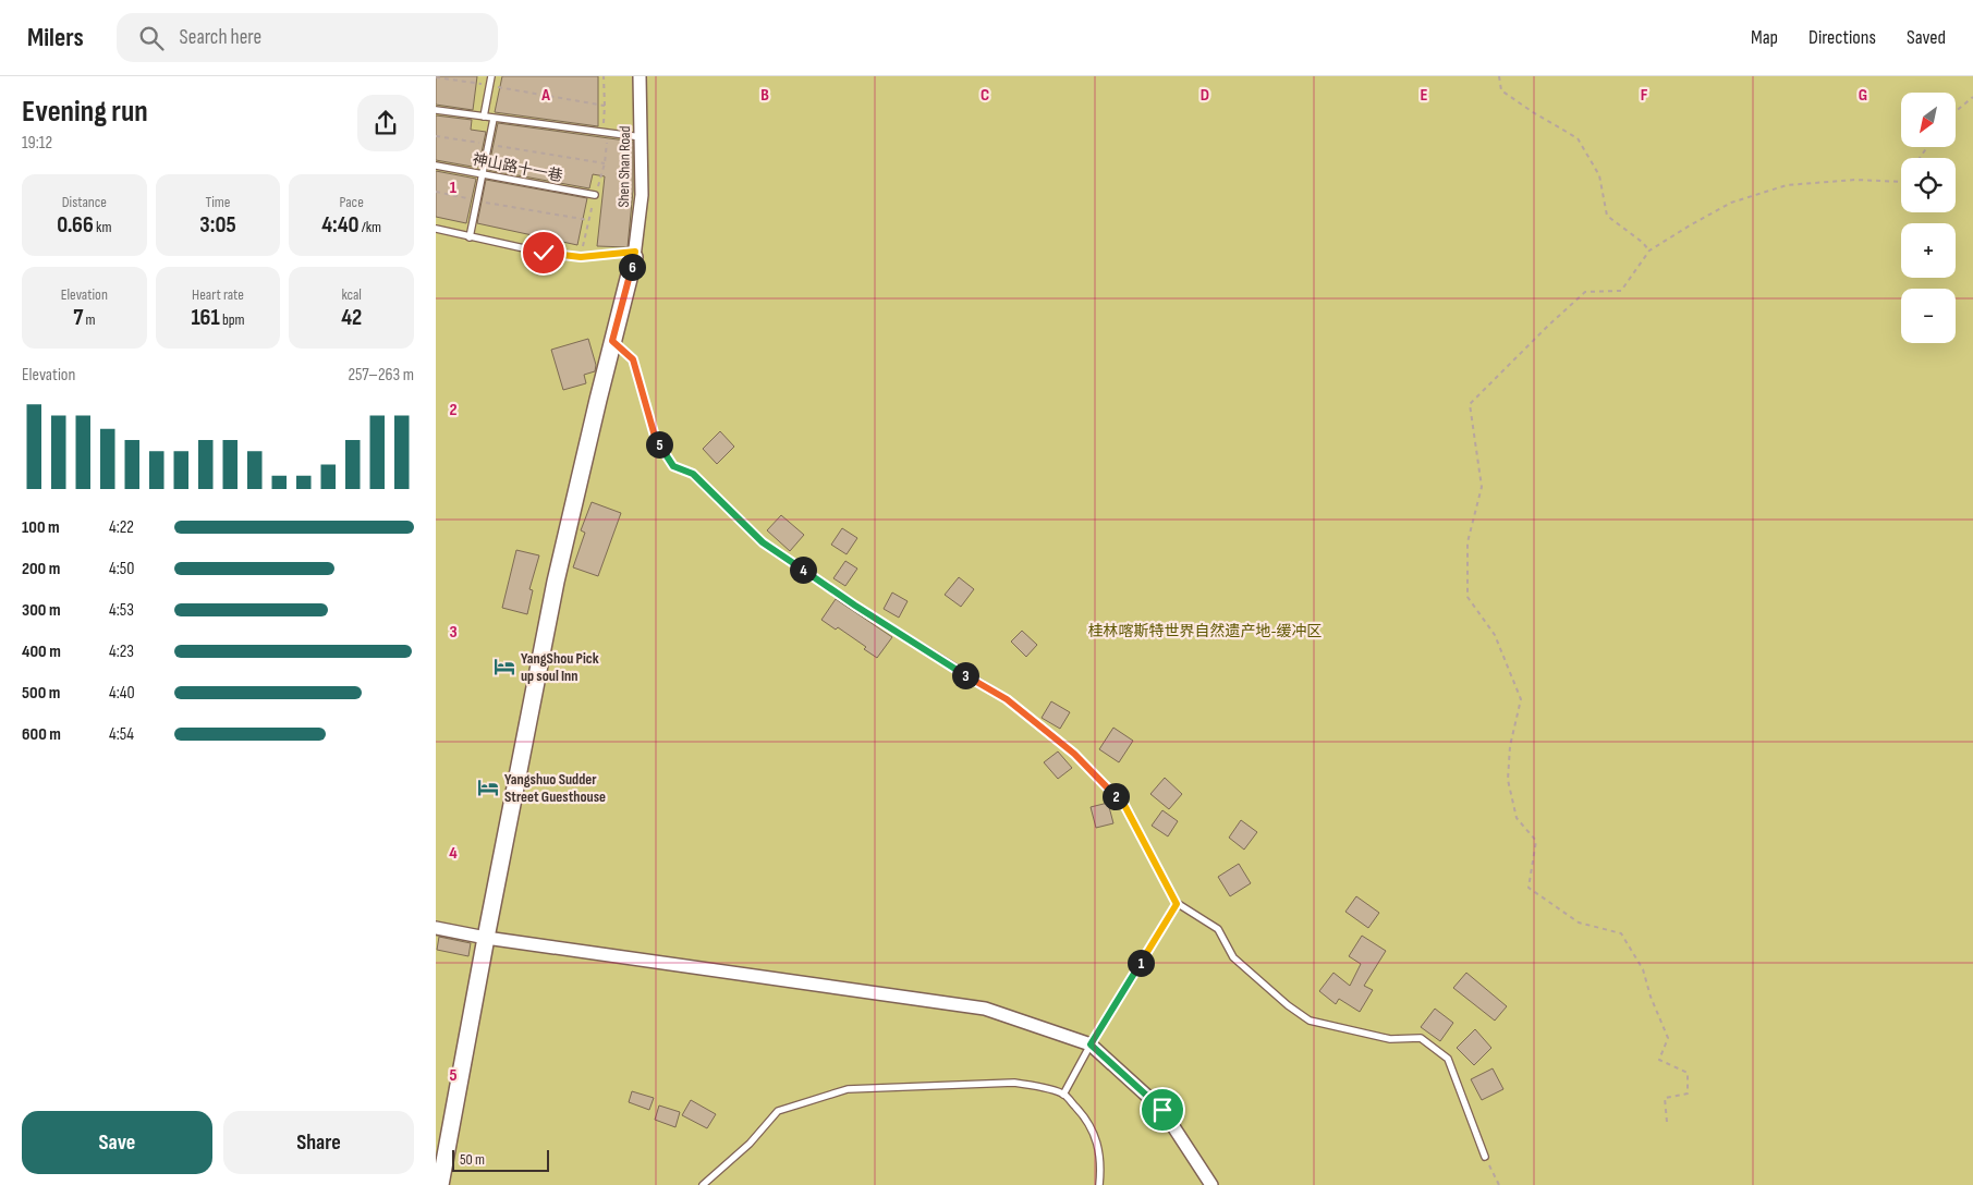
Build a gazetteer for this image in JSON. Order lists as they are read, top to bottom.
{
  "streets": {
    "street": ["Shen Shan Road"],
    "lane": ["神山路十一巷"]
  },
  "parks": ["桂林喀斯特世界自然遗产地-缓冲区"],
  "places": {
    "hotel": ["YangShou Pick up soul Inn", "Yangshuo Sudder Street Guesthouse"]
  },
  "scale_bar": "50 m",
  "north": "bottom left",
  "page": {
    "header": "Milers",
    "search": "Search here",
    "nav": ["Map", "Directions", "Saved"],
    "heading": ["Evening run", "19:12"],
    "map_buttons": ["+", "−"],
    "stats": [
      ["Distance", "0.66 km"],
      ["Time", "3:05"],
      ["Pace", "4:40 /km"],
      ["Elevation", "7 m"],
      ["Heart rate", "161 bpm"],
      ["kcal", "42"]
    ],
    "pins": [
      "6",
      "5",
      "4",
      "3",
      "2",
      "1"
    ],
    "chart": ["Elevation", "257–263 m"],
    "list": [
      {
        "name": "100 m",
        "note": "4:22"
      },
      {
        "name": "200 m",
        "note": "4:50"
      },
      {
        "name": "300 m",
        "note": "4:53"
      },
      {
        "name": "400 m",
        "note": "4:23"
      },
      {
        "name": "500 m",
        "note": "4:40"
      },
      {
        "name": "600 m",
        "note": "4:54"
      }
    ],
    "buttons": ["Save", "Share"],
    "scale": "50 m"
  },
  "grid": {
    "columns": [
      "A",
      "B",
      "C",
      "D",
      "E",
      "F",
      "G"
    ],
    "rows": [
      "1",
      "2",
      "3",
      "4",
      "5"
    ]
  }
}
